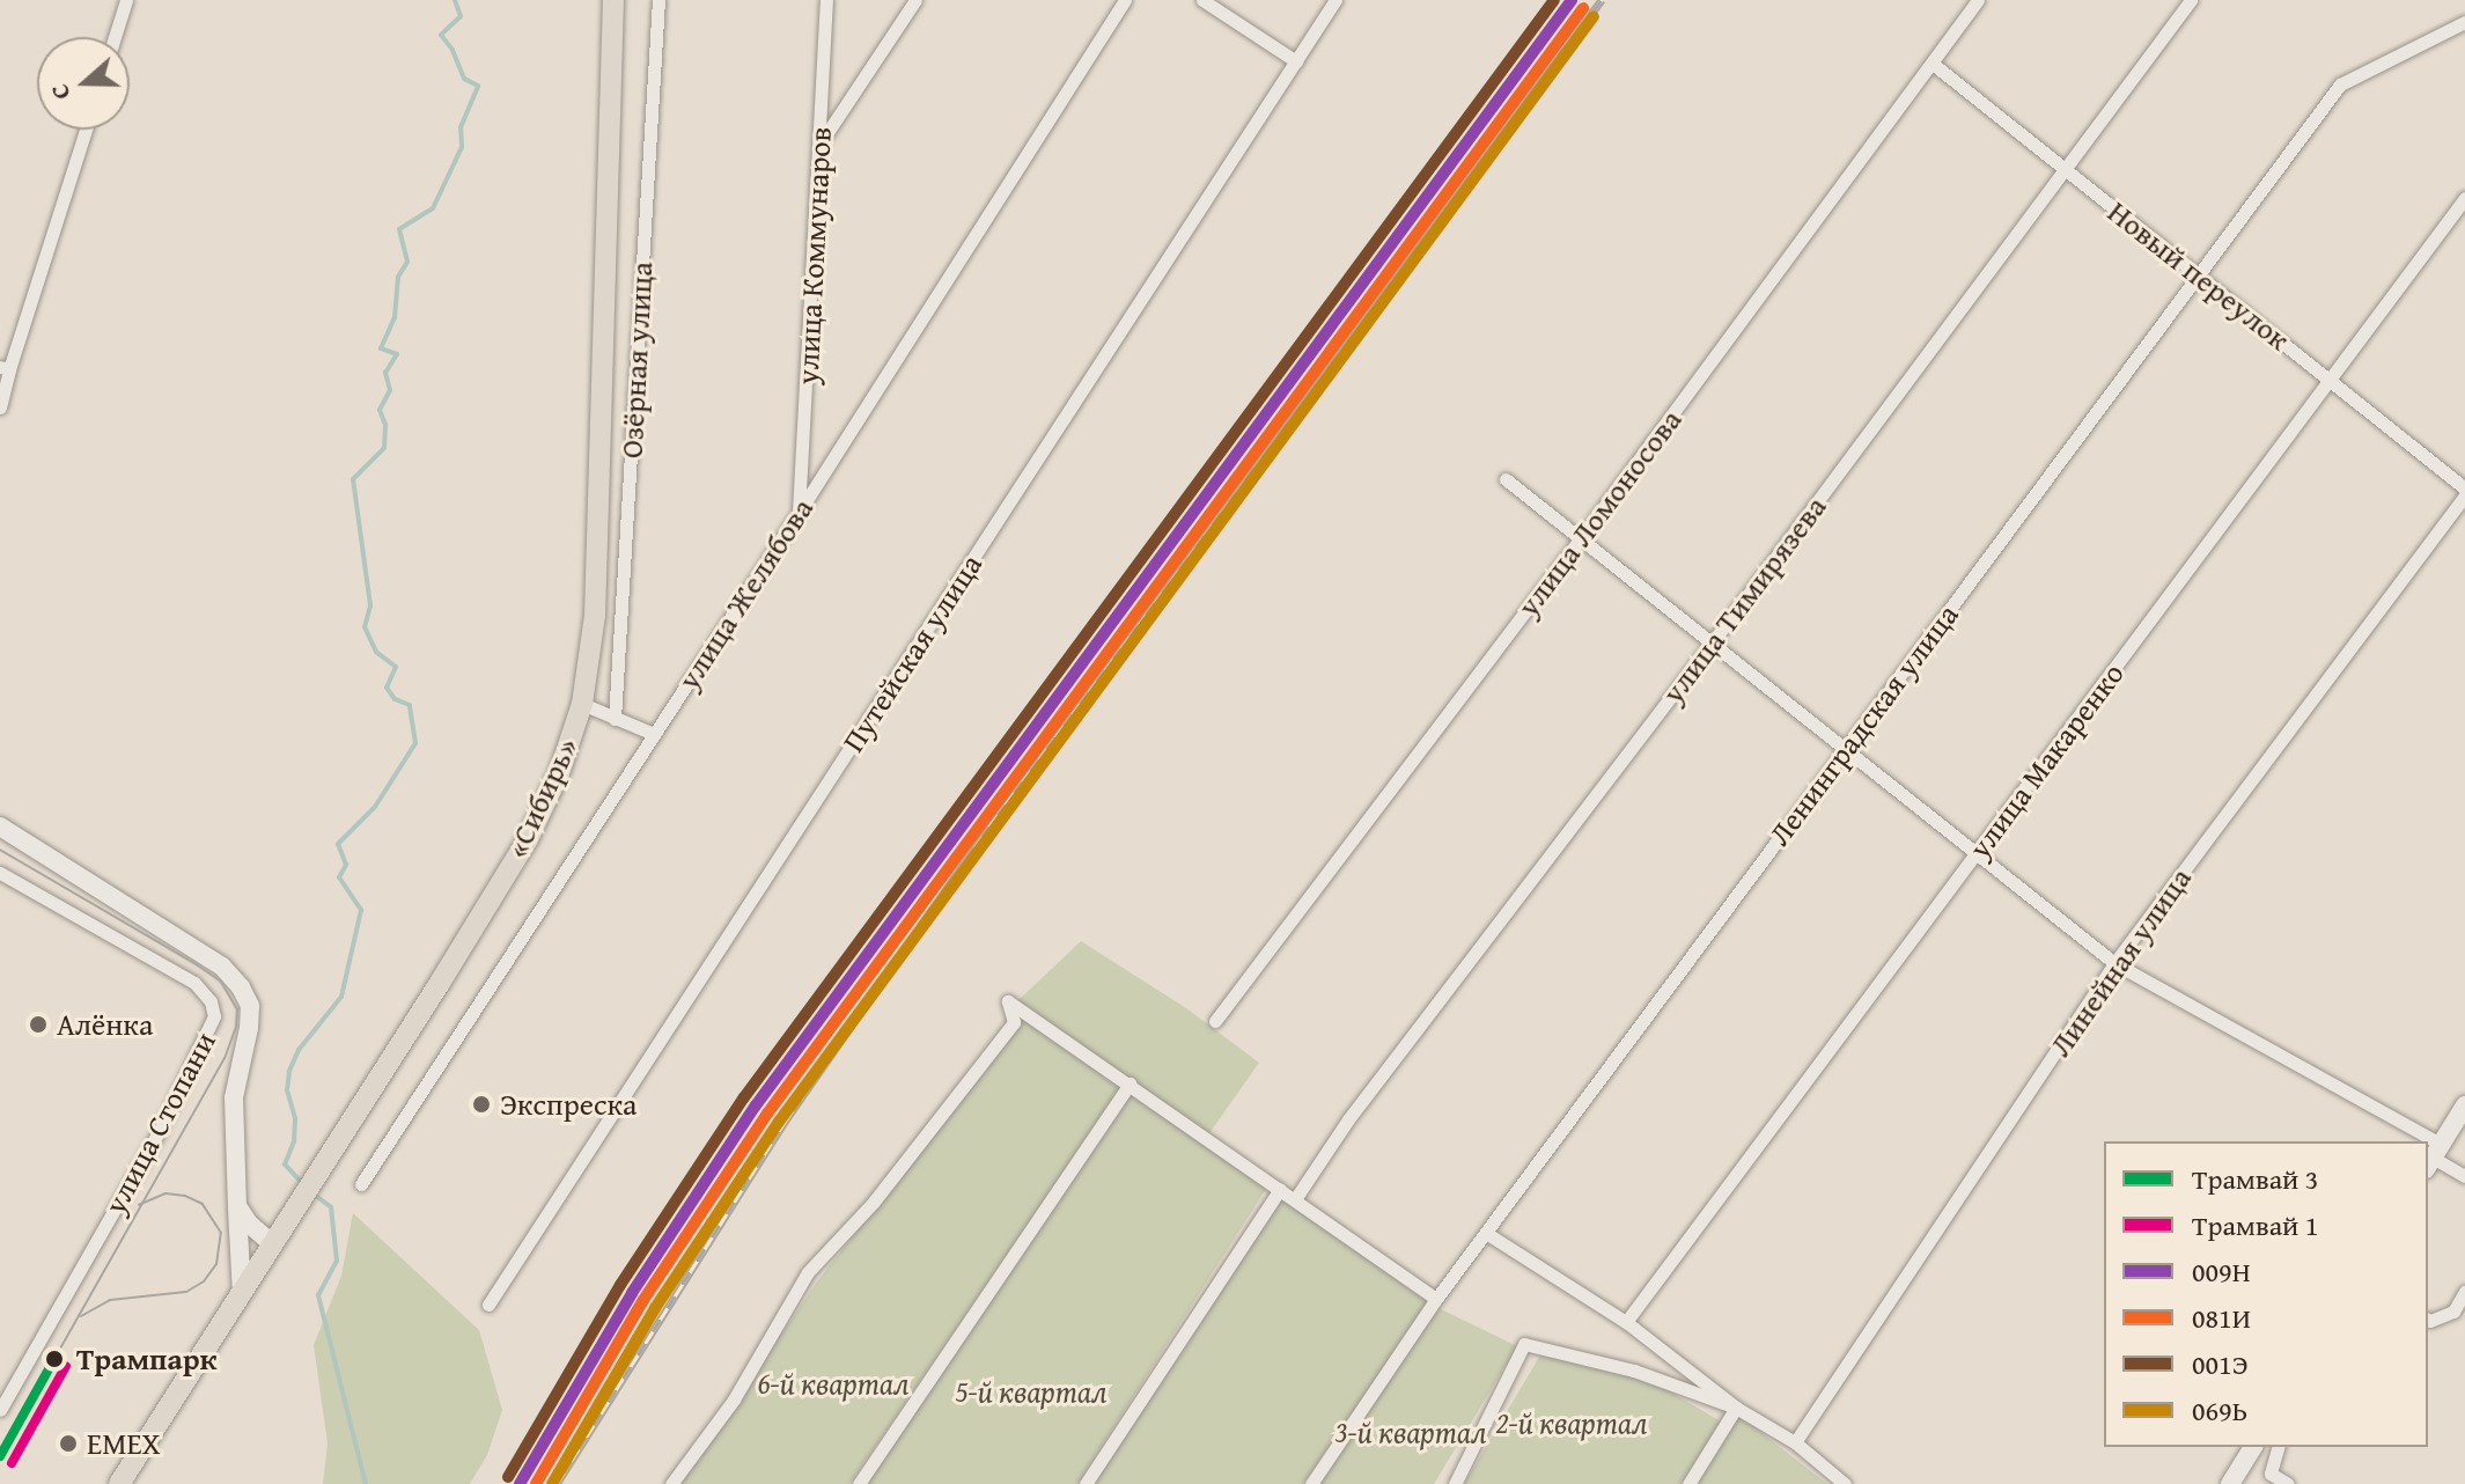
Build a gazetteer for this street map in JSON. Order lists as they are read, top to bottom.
{
  "streets": {
    "main road": ["«Сибирь»"],
    "street": [
      "улица Коммунаров",
      "Новый переулок",
      "Озёрная улица",
      "улица Ломоносова",
      "улица Желябова",
      "улица Тимирязева",
      "Путейская улица",
      "Ленинградская улица",
      "улица Макаренко",
      "Линейная улица",
      "улица Стопани"
    ]
  },
  "crossings": [
    ["улица Коммунаров", "улица Желябова"],
    ["Новый переулок", "улица Ломоносова"],
    ["Новый переулок", "улица Тимирязева"],
    ["Новый переулок", "Ленинградская улица"],
    ["Новый переулок", "улица Макаренко"],
    ["Новый переулок", "Линейная улица"]
  ],
  "parks": [
    "6-й квартал",
    "5-й квартал",
    "2-й квартал",
    "3-й квартал"
  ],
  "places": [
    "Алёнка",
    "Экспреска",
    "Трампарк",
    "EMEX"
  ],
  "lines": [
    "transit line 009Н",
    "transit line 001Э",
    "transit line 081И",
    "transit line 069Ь",
    "tram line 3",
    "tram line 1"
  ],
  "legend": [
    "Трамвай 3",
    "Трамвай 1",
    "009Н",
    "081И",
    "001Э",
    "069Ь"
  ],
  "north": "left"
}
